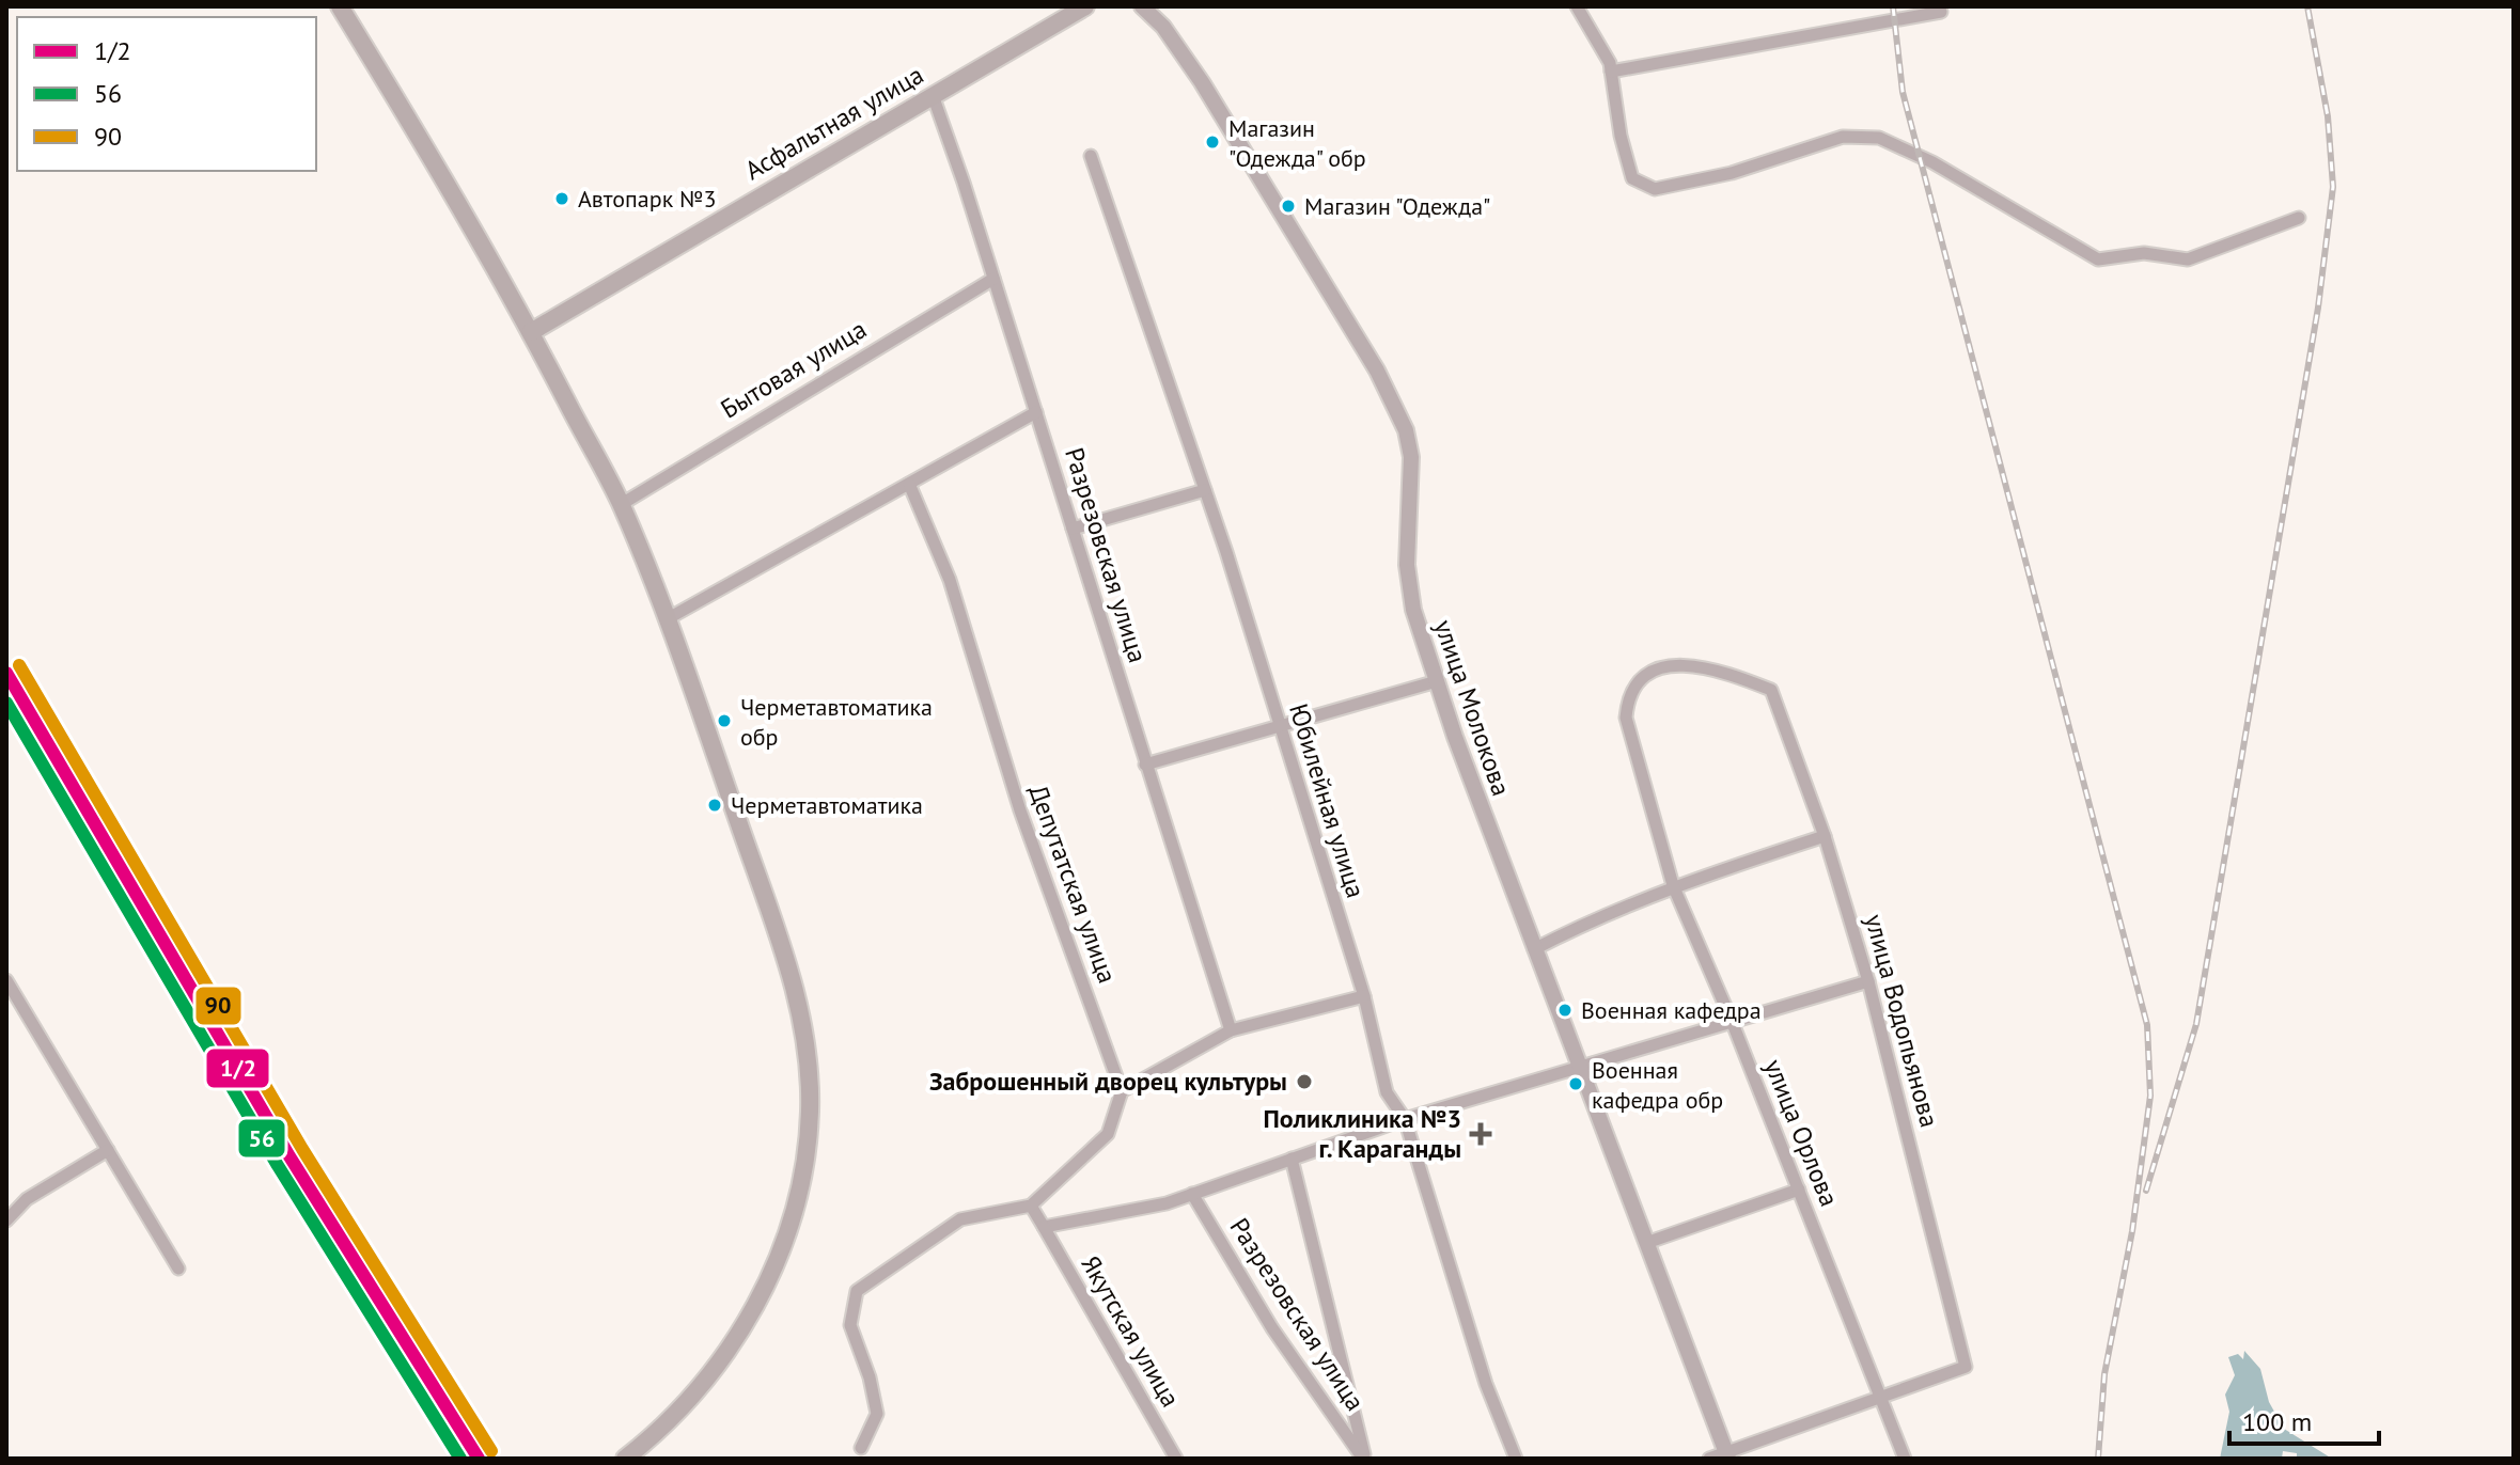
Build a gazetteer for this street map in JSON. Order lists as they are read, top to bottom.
{
  "streets": {
    "main road": ["Асфальтная улица"],
    "street": [
      "Бытовая улица",
      "Разрезовская улица",
      "улица Молокова",
      "Юбилейная улица",
      "Депутатская улица",
      "улица Водопьянова",
      "улица Орлова",
      "Якутская улица"
    ]
  },
  "crossings": [
    ["Асфальтная улица", "Разрезовская улица"],
    ["Бытовая улица", "Разрезовская улица"],
    ["улица Водопьянова", "улица Орлова"]
  ],
  "places": {
    "other": [
      "Магазин \"Одежда\" обр",
      "Автопарк №3",
      "Магазин \"Одежда\"",
      "Черметавтоматика обр",
      "Черметавтоматика",
      "Военная кафедра",
      "Заброшенный дворец культуры",
      "Военная кафедра обр"
    ],
    "health": ["Поликлиника №3 г. Караганды"]
  },
  "lines": ["transit line 90", "transit line 1/2", "transit line 56"],
  "legend": ["1/2", "56", "90"],
  "scale_bar": "100 m"
}
